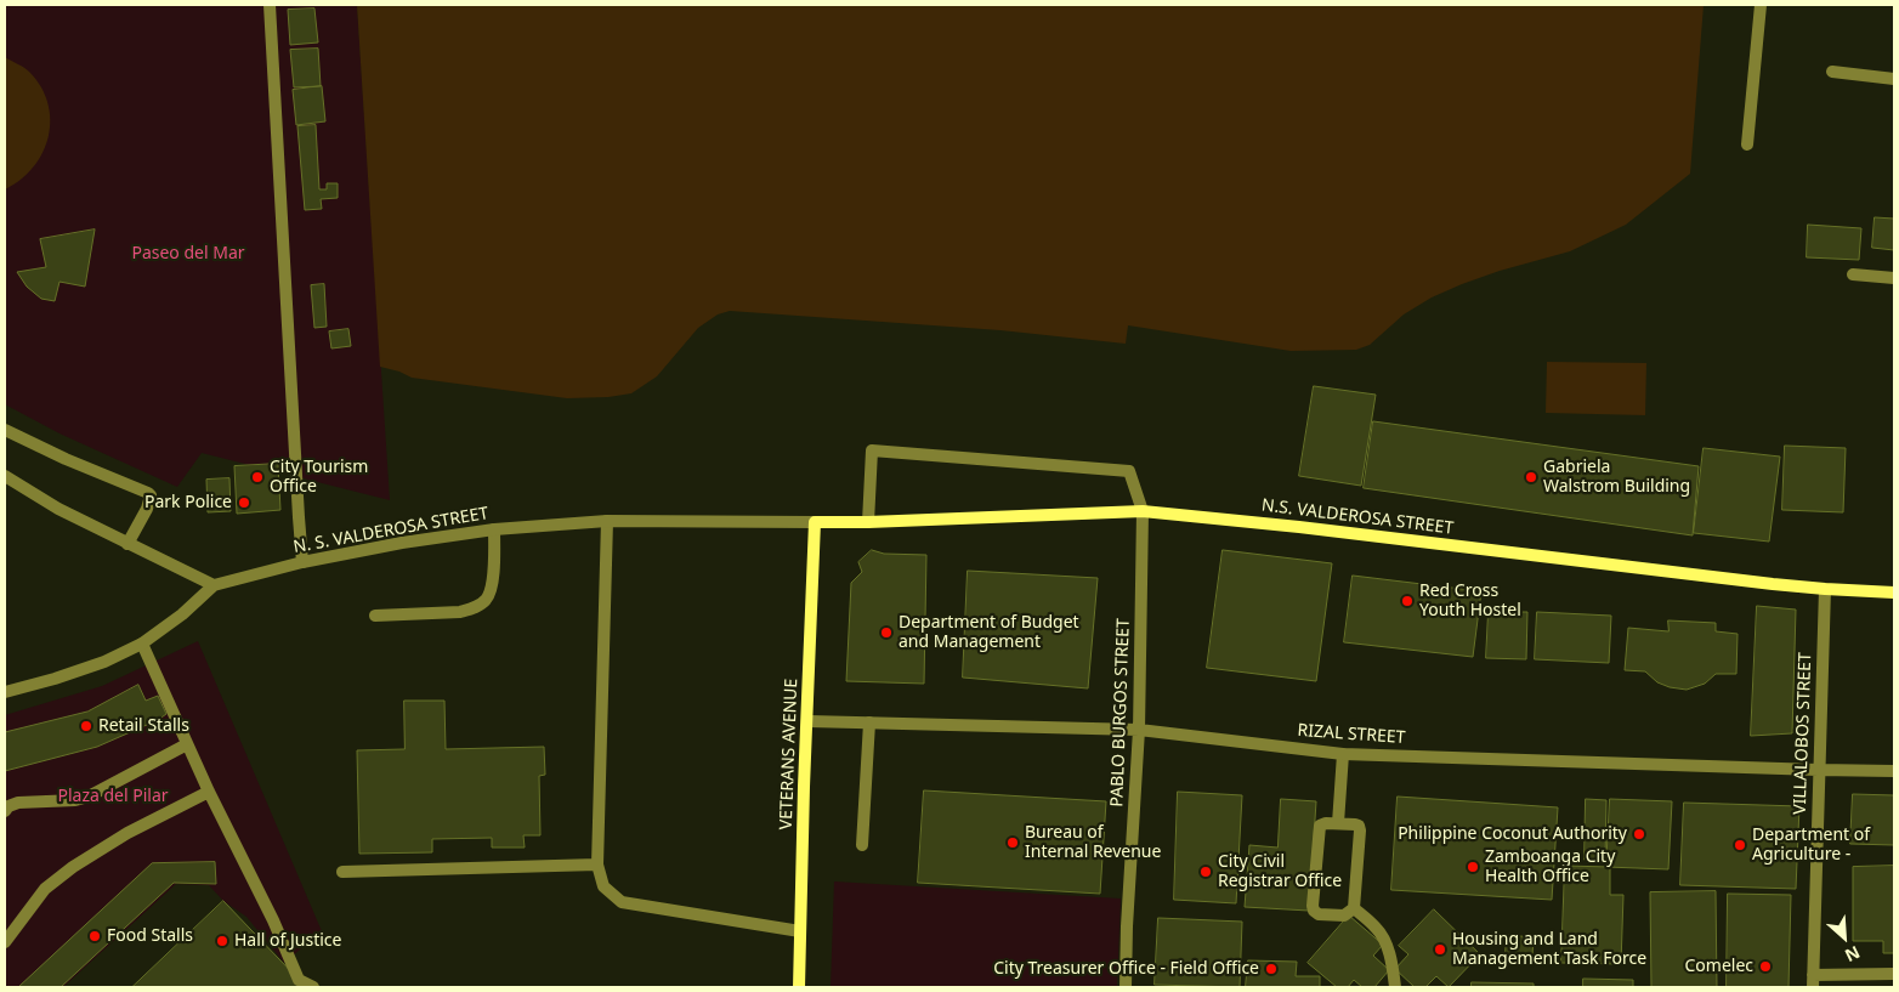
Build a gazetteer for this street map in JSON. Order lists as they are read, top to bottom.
{
  "streets": {
    "main road": ["N.S. VALDEROSA STREET", "VETERANS AVENUE"],
    "street": [
      "N. S. VALDEROSA STREET",
      "PABLO BURGOS STREET",
      "VILLALOBOS STREET",
      "RIZAL STREET"
    ]
  },
  "crossings": [
    ["N.S. VALDEROSA STREET", "N. S. VALDEROSA STREET"],
    ["N.S. VALDEROSA STREET", "PABLO BURGOS STREET"],
    ["N.S. VALDEROSA STREET", "VILLALOBOS STREET"],
    ["N.S. VALDEROSA STREET", "VETERANS AVENUE"],
    ["N. S. VALDEROSA STREET", "VETERANS AVENUE"],
    ["PABLO BURGOS STREET", "RIZAL STREET"],
    ["VILLALOBOS STREET", "RIZAL STREET"],
    ["RIZAL STREET", "VETERANS AVENUE"]
  ],
  "parks": ["Paseo del Mar", "Plaza del Pilar"],
  "places": [
    "City Tourism Office",
    "Gabriela Walstrom Building",
    "Park Police",
    "Red Cross Youth Hostel",
    "Department of Budget and Management",
    "Retail Stalls",
    "Philippine Coconut Authority",
    "Bureau of Internal Revenue",
    "Department of Agriculture -",
    "Zamboanga City Health Office",
    "City Civil Registrar Office",
    "Food Stalls",
    "Hall of Justice",
    "Housing and Land Management Task Force",
    "Comelec",
    "City Treasurer Office - Field Office"
  ],
  "north": "bottom right"
}
